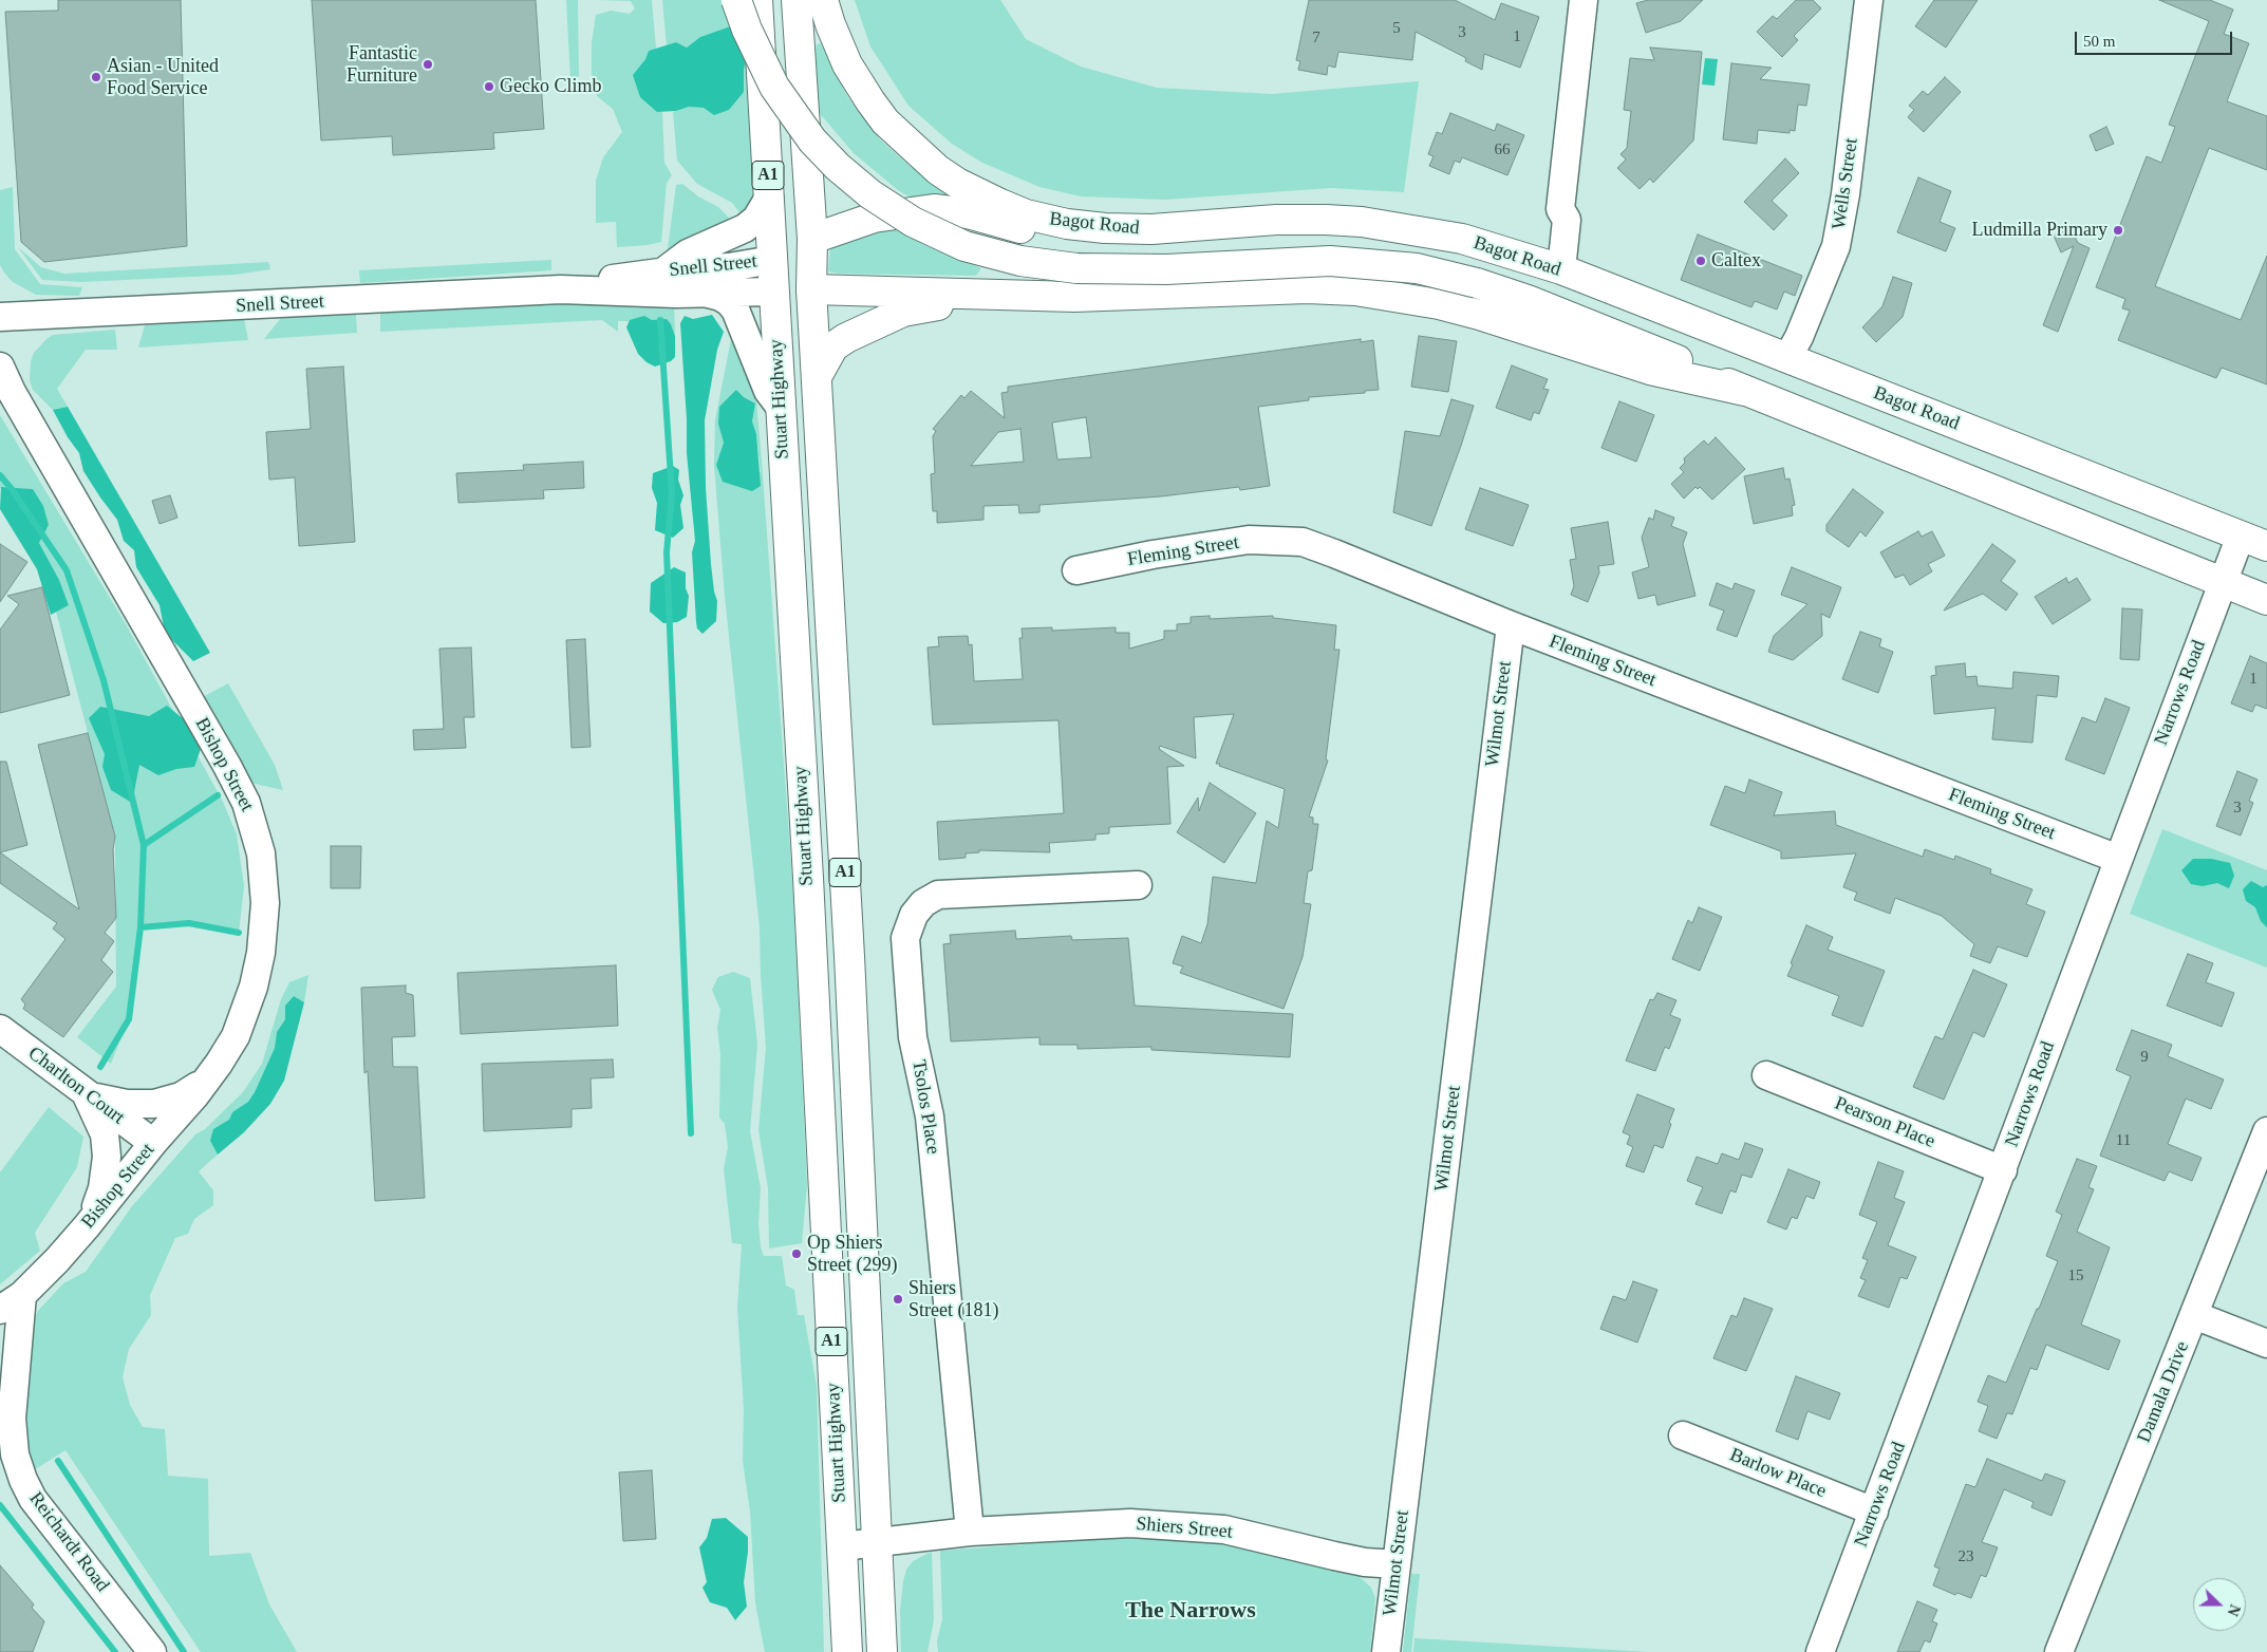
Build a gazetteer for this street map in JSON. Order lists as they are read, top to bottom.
{
  "streets": {
    "main road": ["A1", "Bagot Road", "Stuart Highway"],
    "street": [
      "Wells Street",
      "Snell Street",
      "Fleming Street",
      "Narrows Road",
      "Wilmot Street",
      "Bishop Street",
      "Charlton Court",
      "Tsolos Place",
      "Pearson Place",
      "Damala Drive",
      "Barlow Place",
      "Shiers Street",
      "Reichardt Road"
    ]
  },
  "crossings": [
    ["Wells Street", "Bagot Road"],
    ["Bagot Road", "Snell Street"],
    ["Bagot Road", "Stuart Highway"],
    ["Bagot Road", "Narrows Road"],
    ["Snell Street", "Stuart Highway"],
    ["Stuart Highway", "Shiers Street"],
    ["Fleming Street", "Narrows Road"],
    ["Fleming Street", "Wilmot Street"],
    ["Narrows Road", "Pearson Place"],
    ["Narrows Road", "Barlow Place"],
    ["Wilmot Street", "Shiers Street"],
    ["Bishop Street", "Charlton Court"],
    ["Bishop Street", "Reichardt Road"],
    ["Tsolos Place", "Shiers Street"]
  ],
  "districts": ["The Narrows"],
  "places": [
    "Fantastic Furniture",
    "Asian - United Food Service",
    "Gecko Climb",
    "Ludmilla Primary",
    "Caltex",
    "Op Shiers Street (299)",
    "Shiers Street (181)"
  ],
  "house_numbers": [
    "5",
    "3",
    "1",
    "7",
    "66",
    "1",
    "3",
    "9",
    "11",
    "15",
    "23"
  ],
  "scale_bar": "50 m",
  "north": "right"
}
